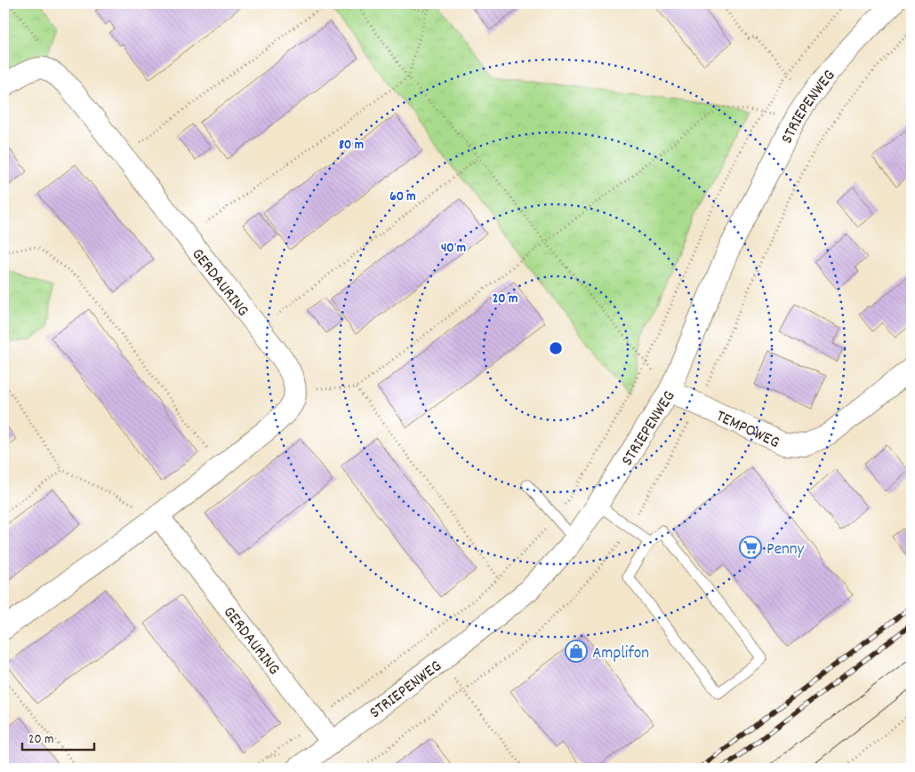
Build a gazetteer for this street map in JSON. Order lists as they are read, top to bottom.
{
  "streets": {
    "street": ["STRIEPENWEG", "GERDAURING", "TEMPOWEG"]
  },
  "crossings": [
    ["STRIEPENWEG", "GERDAURING"],
    ["STRIEPENWEG", "TEMPOWEG"]
  ],
  "places": {
    "supermarket": ["Penny"],
    "shop": ["Amplifon"]
  },
  "scale_bar": "20 m",
  "rings": [
    "80 m",
    "60 m",
    "40 m",
    "20 m"
  ]
}
